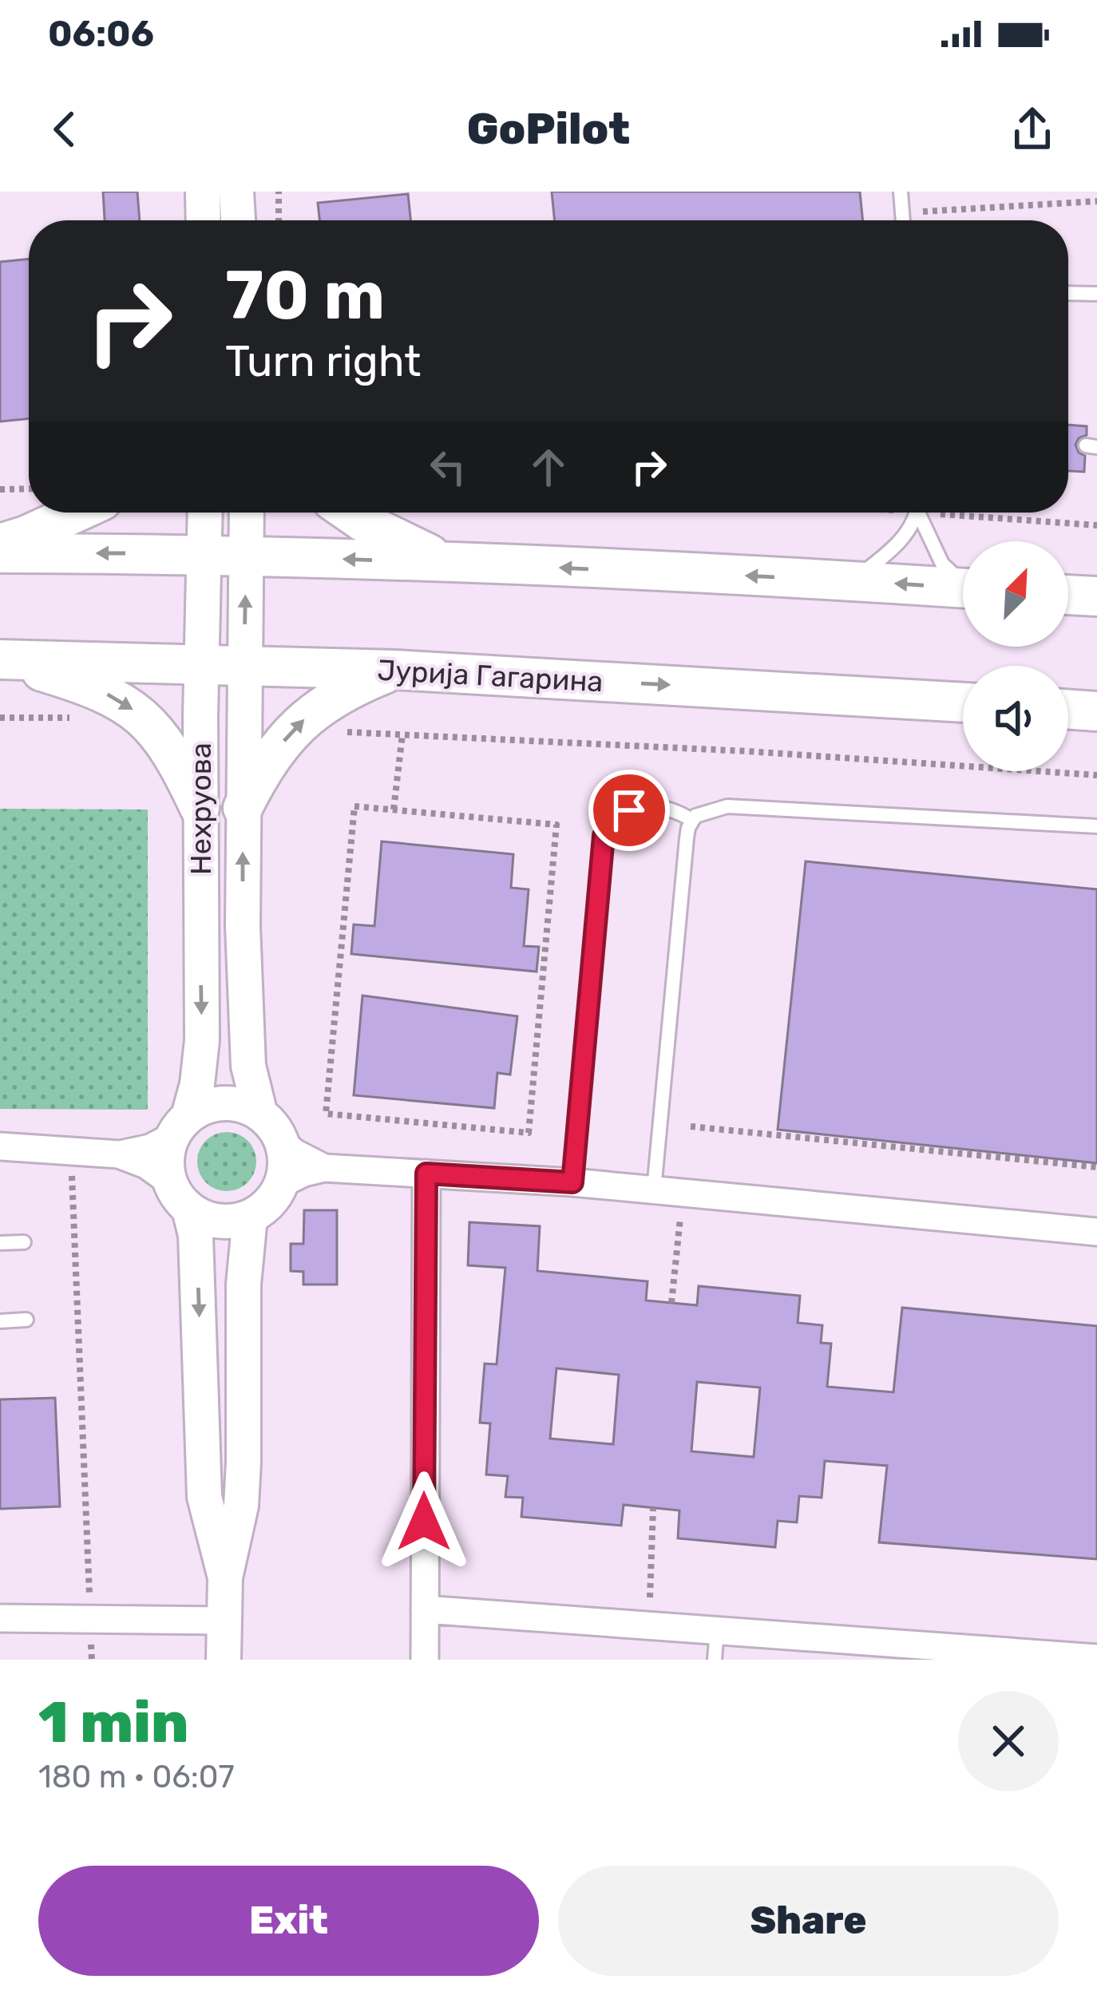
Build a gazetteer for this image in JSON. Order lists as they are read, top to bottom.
{
  "streets": {
    "main road": ["Јурија Гагарина"],
    "street": ["Нехруова"]
  },
  "crossings": [
    ["Јурија Гагарина", "Нехруова"]
  ],
  "north": "top right",
  "page": {
    "status": "06:06",
    "header": "GoPilot",
    "turn": ["70 m", "Turn right"],
    "heading": ["1 min", "180 m · 06:07"],
    "buttons": ["Exit", "Share"]
  }
}
